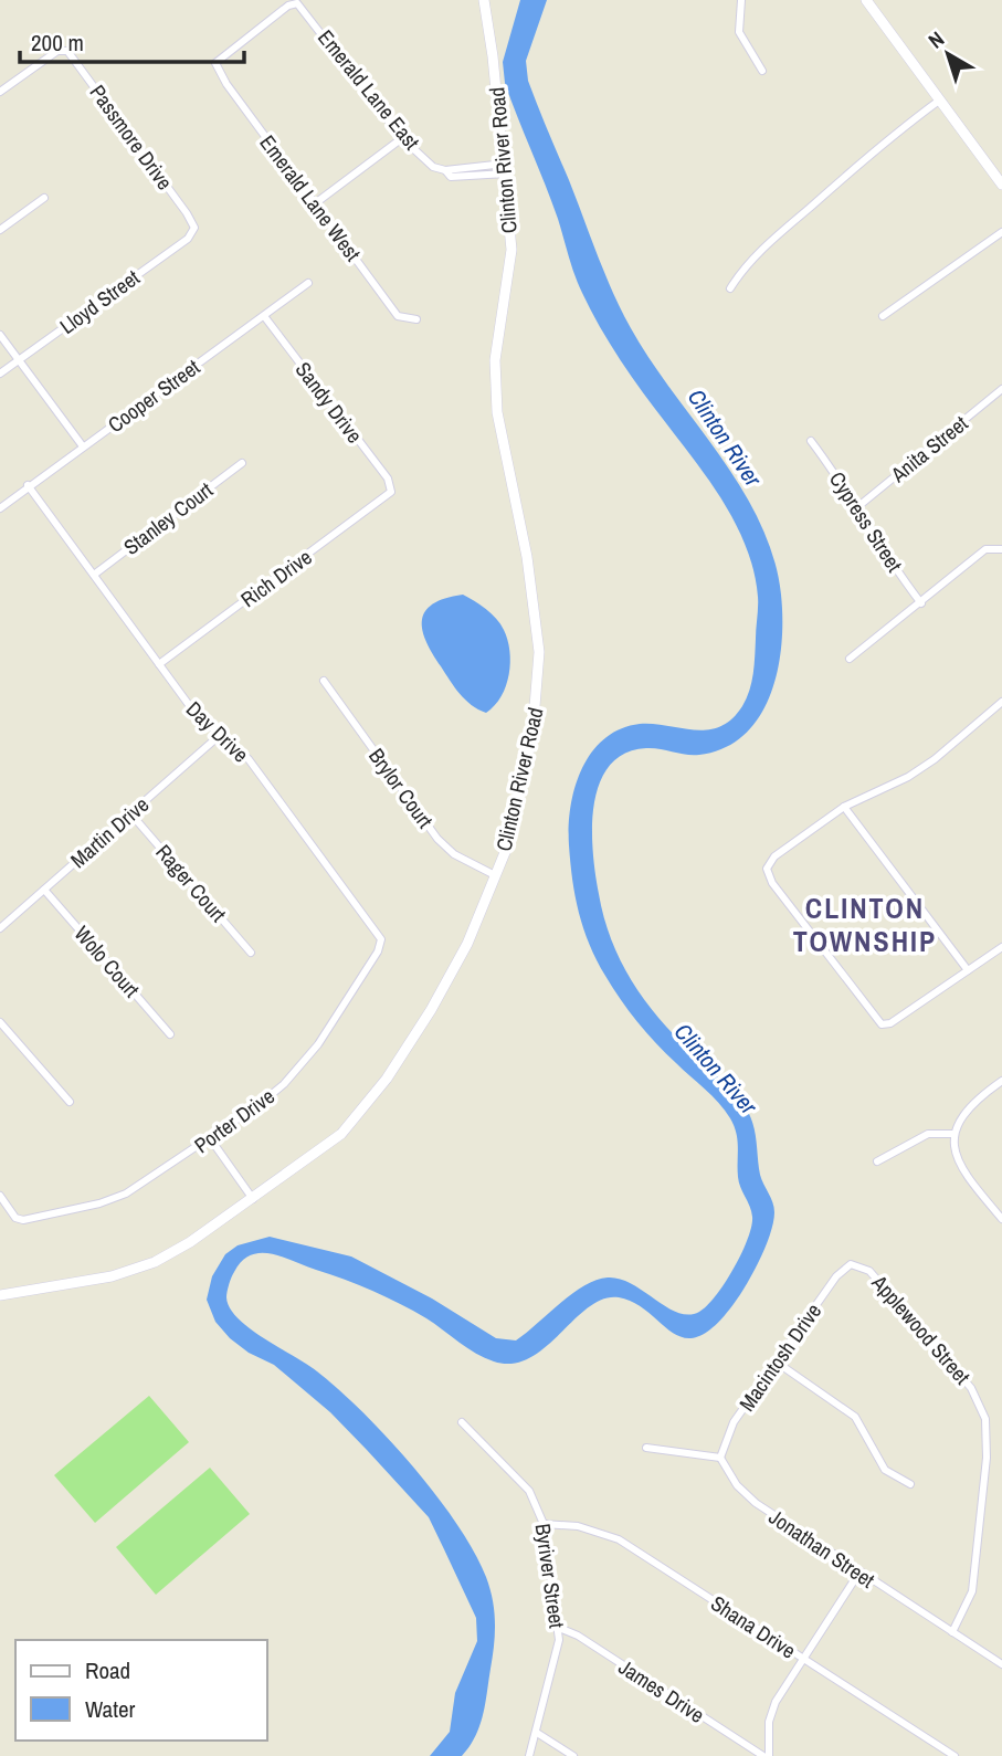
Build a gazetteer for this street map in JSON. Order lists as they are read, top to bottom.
{
  "streets": {
    "street": [
      "Emerald Lane East",
      "Passmore Drive",
      "Clinton River Road",
      "Emerald Lane West",
      "Lloyd Street",
      "Cooper Street",
      "Sandy Drive",
      "Anita Street",
      "Stanley Court",
      "Cypress Street",
      "Rich Drive",
      "Day Drive",
      "Brylor Court",
      "Martin Drive",
      "Rager Court",
      "Wolo Court",
      "Porter Drive",
      "Applewood Street",
      "Macintosh Drive",
      "Jonathan Street",
      "Byriver Street",
      "Shana Drive",
      "James Drive"
    ]
  },
  "crossings": [
    ["Emerald Lane East", "Clinton River Road"],
    ["Emerald Lane East", "Emerald Lane West"],
    ["Passmore Drive", "Lloyd Street"],
    ["Clinton River Road", "Brylor Court"],
    ["Cooper Street", "Sandy Drive"],
    ["Cooper Street", "Day Drive"],
    ["Sandy Drive", "Rich Drive"],
    ["Anita Street", "Cypress Street"],
    ["Stanley Court", "Day Drive"],
    ["Rich Drive", "Day Drive"],
    ["Day Drive", "Martin Drive"],
    ["Day Drive", "Porter Drive"],
    ["Martin Drive", "Rager Court"],
    ["Martin Drive", "Wolo Court"],
    ["Applewood Street", "Macintosh Drive"],
    ["Applewood Street", "Jonathan Street"],
    ["Macintosh Drive", "Jonathan Street"],
    ["Byriver Street", "Shana Drive"],
    ["Byriver Street", "James Drive"]
  ],
  "districts": ["CLINTON TOWNSHIP"],
  "water": ["Clinton River"],
  "legend": ["Road", "Water"],
  "scale_bar": "200 m",
  "north": "top left"
}
